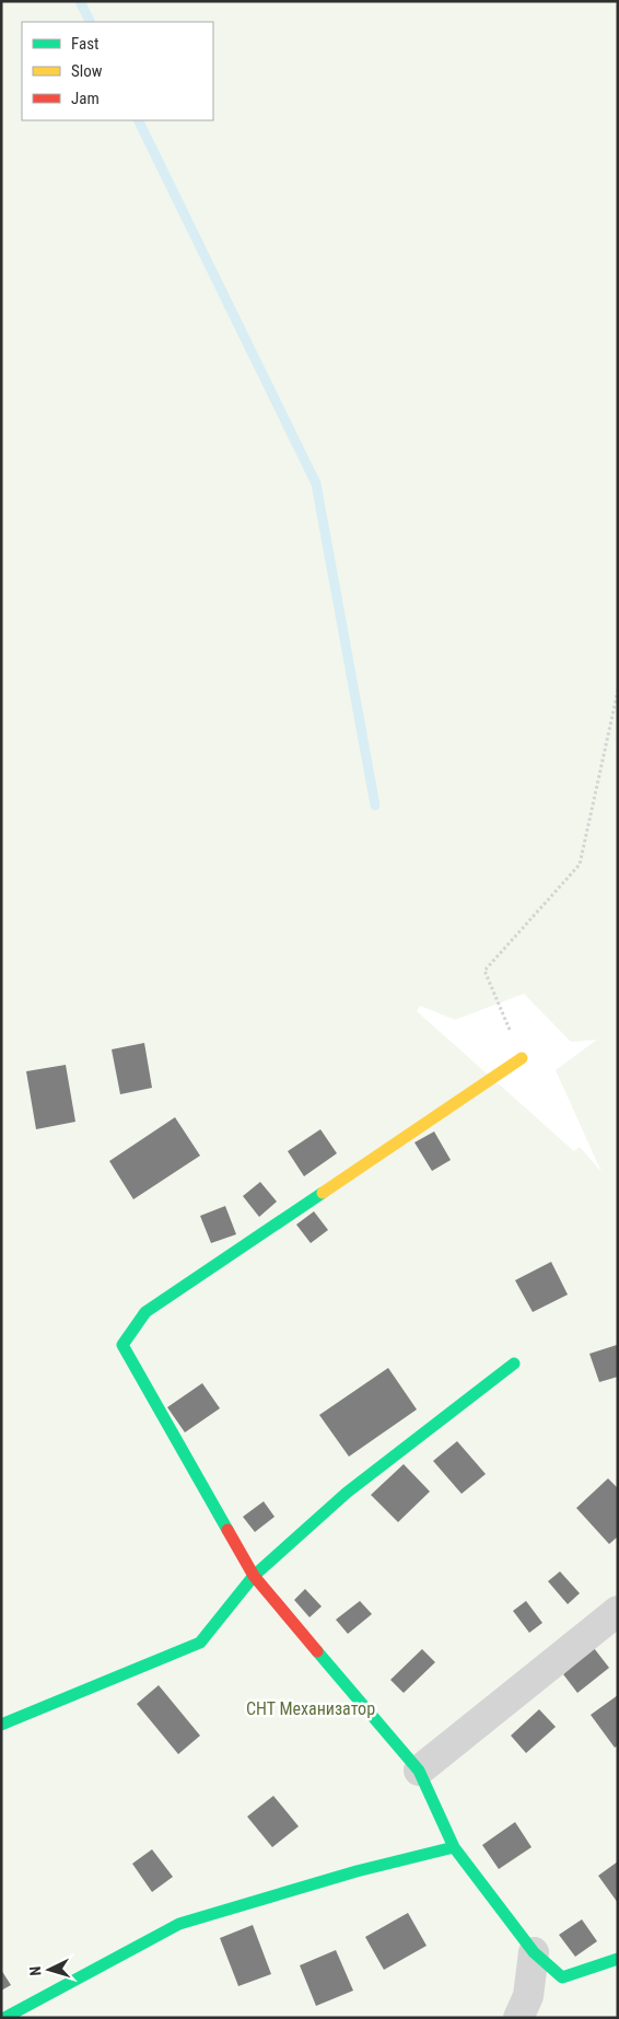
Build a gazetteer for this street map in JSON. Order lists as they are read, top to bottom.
{
  "parks": ["СНТ Механизатор"],
  "legend": ["Fast", "Slow", "Jam"],
  "north": "left"
}
